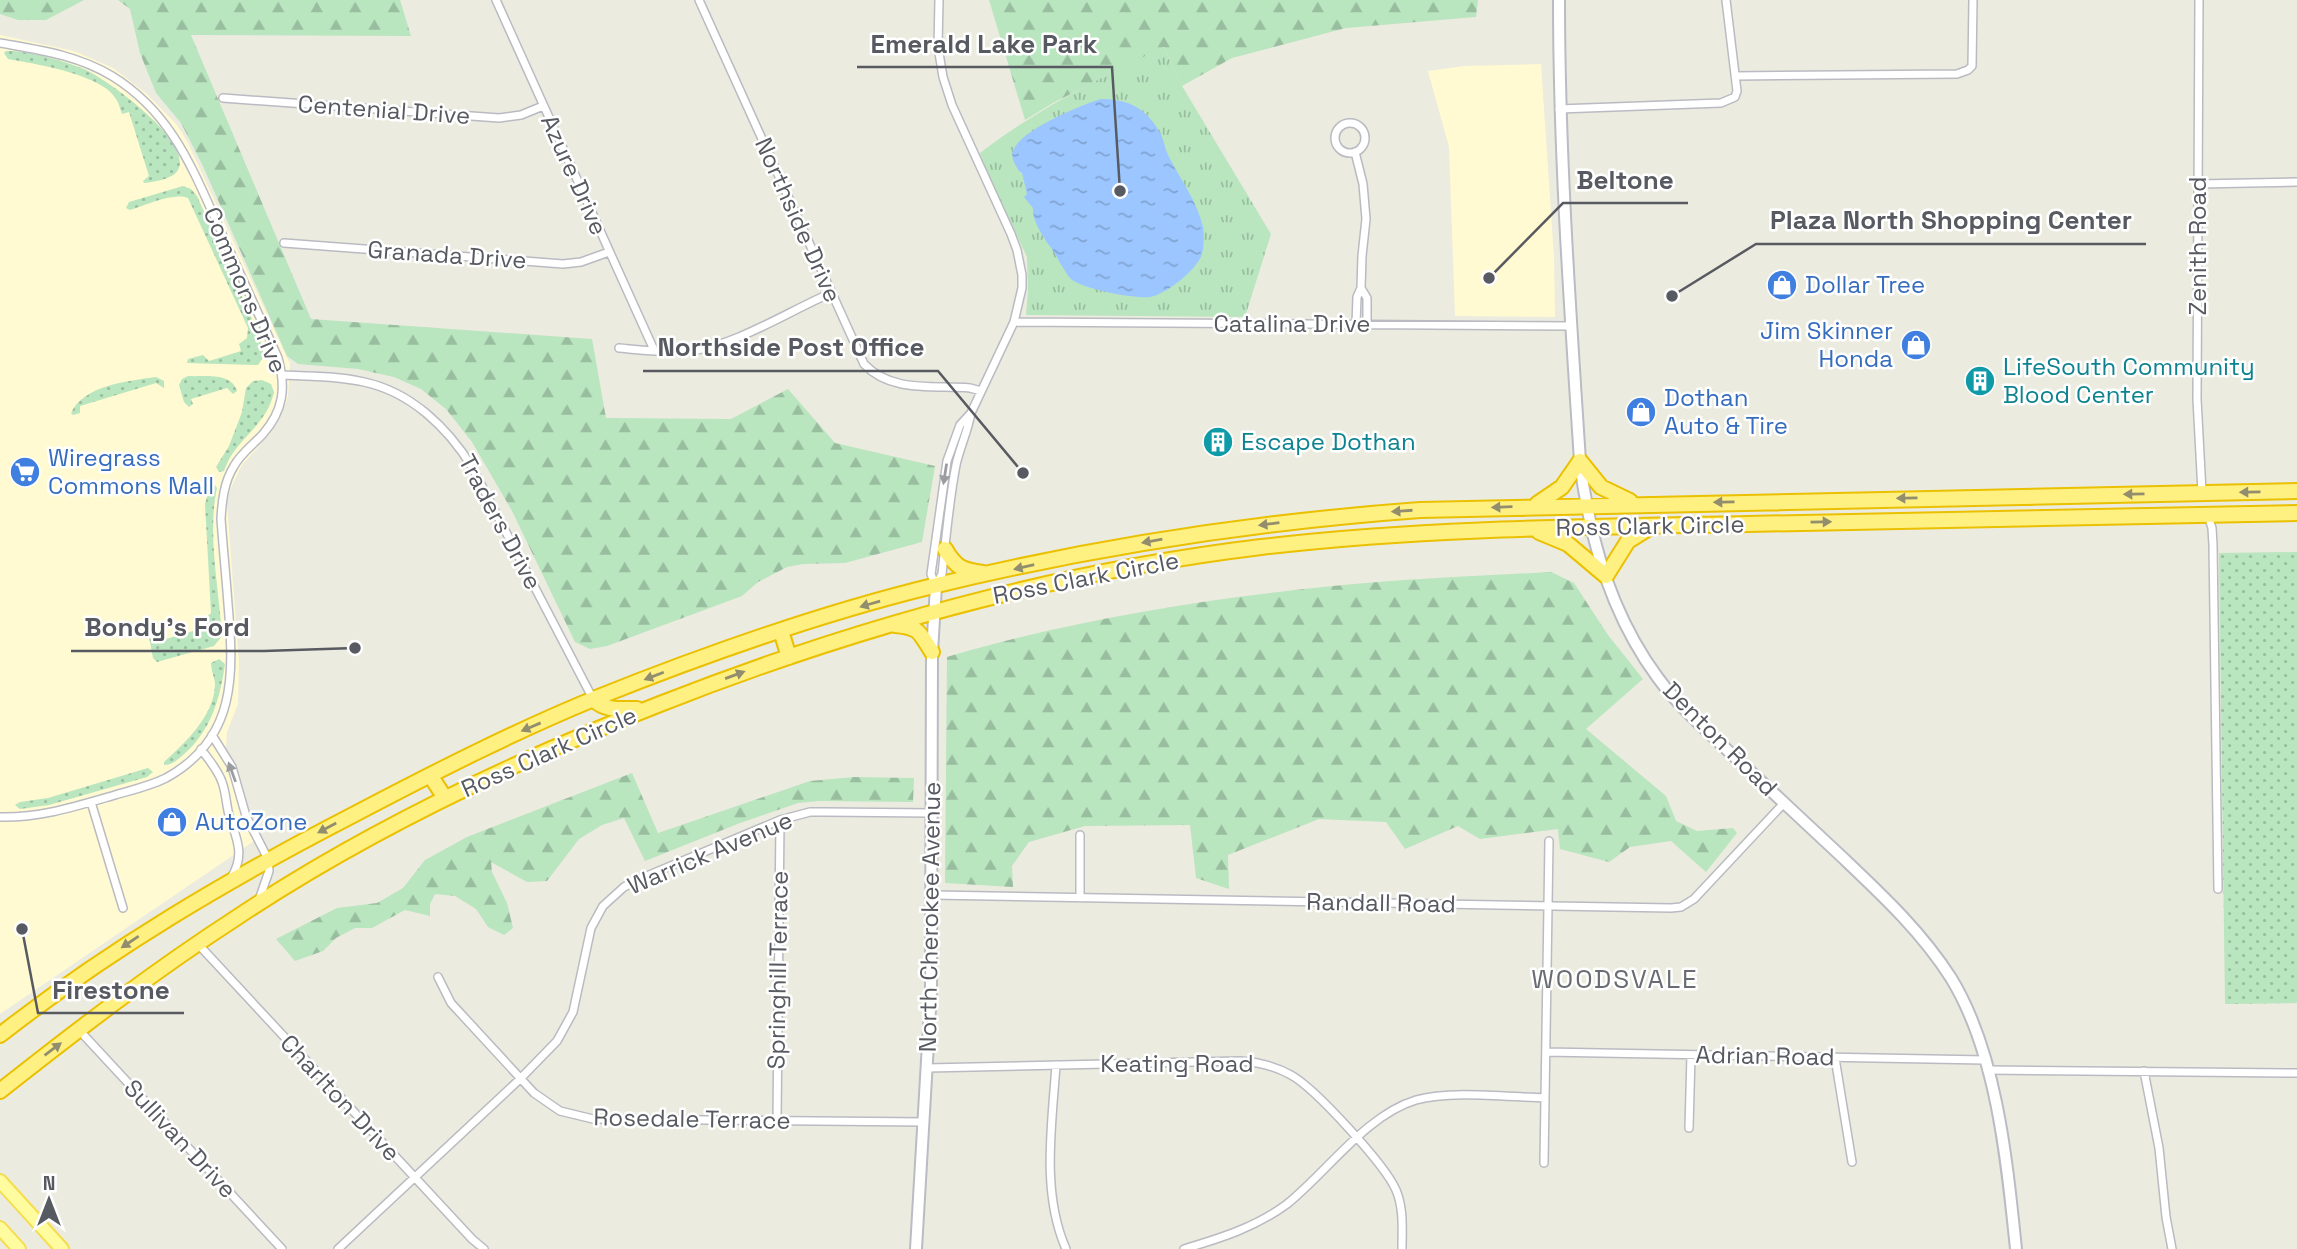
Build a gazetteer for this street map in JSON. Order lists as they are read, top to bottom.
{
  "streets": {
    "highway": ["Ross Clark Circle"],
    "street": [
      "Centenial Drive",
      "Azure Drive",
      "Northside Drive",
      "Zenith Road",
      "Granada Drive",
      "Commons Drive",
      "Catalina Drive",
      "Traders Drive",
      "Denton Road",
      "Warrick Avenue",
      "Randall Road",
      "North Cherokee Avenue",
      "Springhill Terrace",
      "Adrian Road",
      "Keating Road",
      "Charlton Drive",
      "Rosedale Terrace",
      "Sullivan Drive"
    ]
  },
  "crossings": [
    ["Centenial Drive", "Azure Drive"],
    ["Azure Drive", "Granada Drive"],
    ["Northside Drive", "North Cherokee Avenue"],
    ["Zenith Road", "Ross Clark Circle"],
    ["Commons Drive", "Traders Drive"],
    ["Catalina Drive", "Denton Road"],
    ["Catalina Drive", "North Cherokee Avenue"],
    ["Traders Drive", "Ross Clark Circle"],
    ["Ross Clark Circle", "Denton Road"],
    ["Ross Clark Circle", "North Cherokee Avenue"],
    ["Ross Clark Circle", "Charlton Drive"],
    ["Ross Clark Circle", "Sullivan Drive"],
    ["Denton Road", "Randall Road"],
    ["Denton Road", "Adrian Road"],
    ["Warrick Avenue", "North Cherokee Avenue"],
    ["Warrick Avenue", "Springhill Terrace"],
    ["Warrick Avenue", "Charlton Drive"],
    ["Warrick Avenue", "Rosedale Terrace"],
    ["Randall Road", "North Cherokee Avenue"],
    ["North Cherokee Avenue", "Keating Road"],
    ["North Cherokee Avenue", "Rosedale Terrace"],
    ["Springhill Terrace", "Rosedale Terrace"]
  ],
  "districts": ["WOODSVALE"],
  "places": {
    "other": [
      "Emerald Lake Park",
      "Beltone",
      "Plaza North Shopping Center",
      "Northside Post Office",
      "Bondy's Ford",
      "Firestone"
    ],
    "shop": [
      "Dollar Tree",
      "Jim Skinner Honda",
      "Dothan Auto & Tire",
      "AutoZone"
    ],
    "building": ["LifeSouth Community Blood Center", "Escape Dothan"],
    "supermarket": ["Wiregrass Commons Mall"]
  },
  "north": "top"
}
